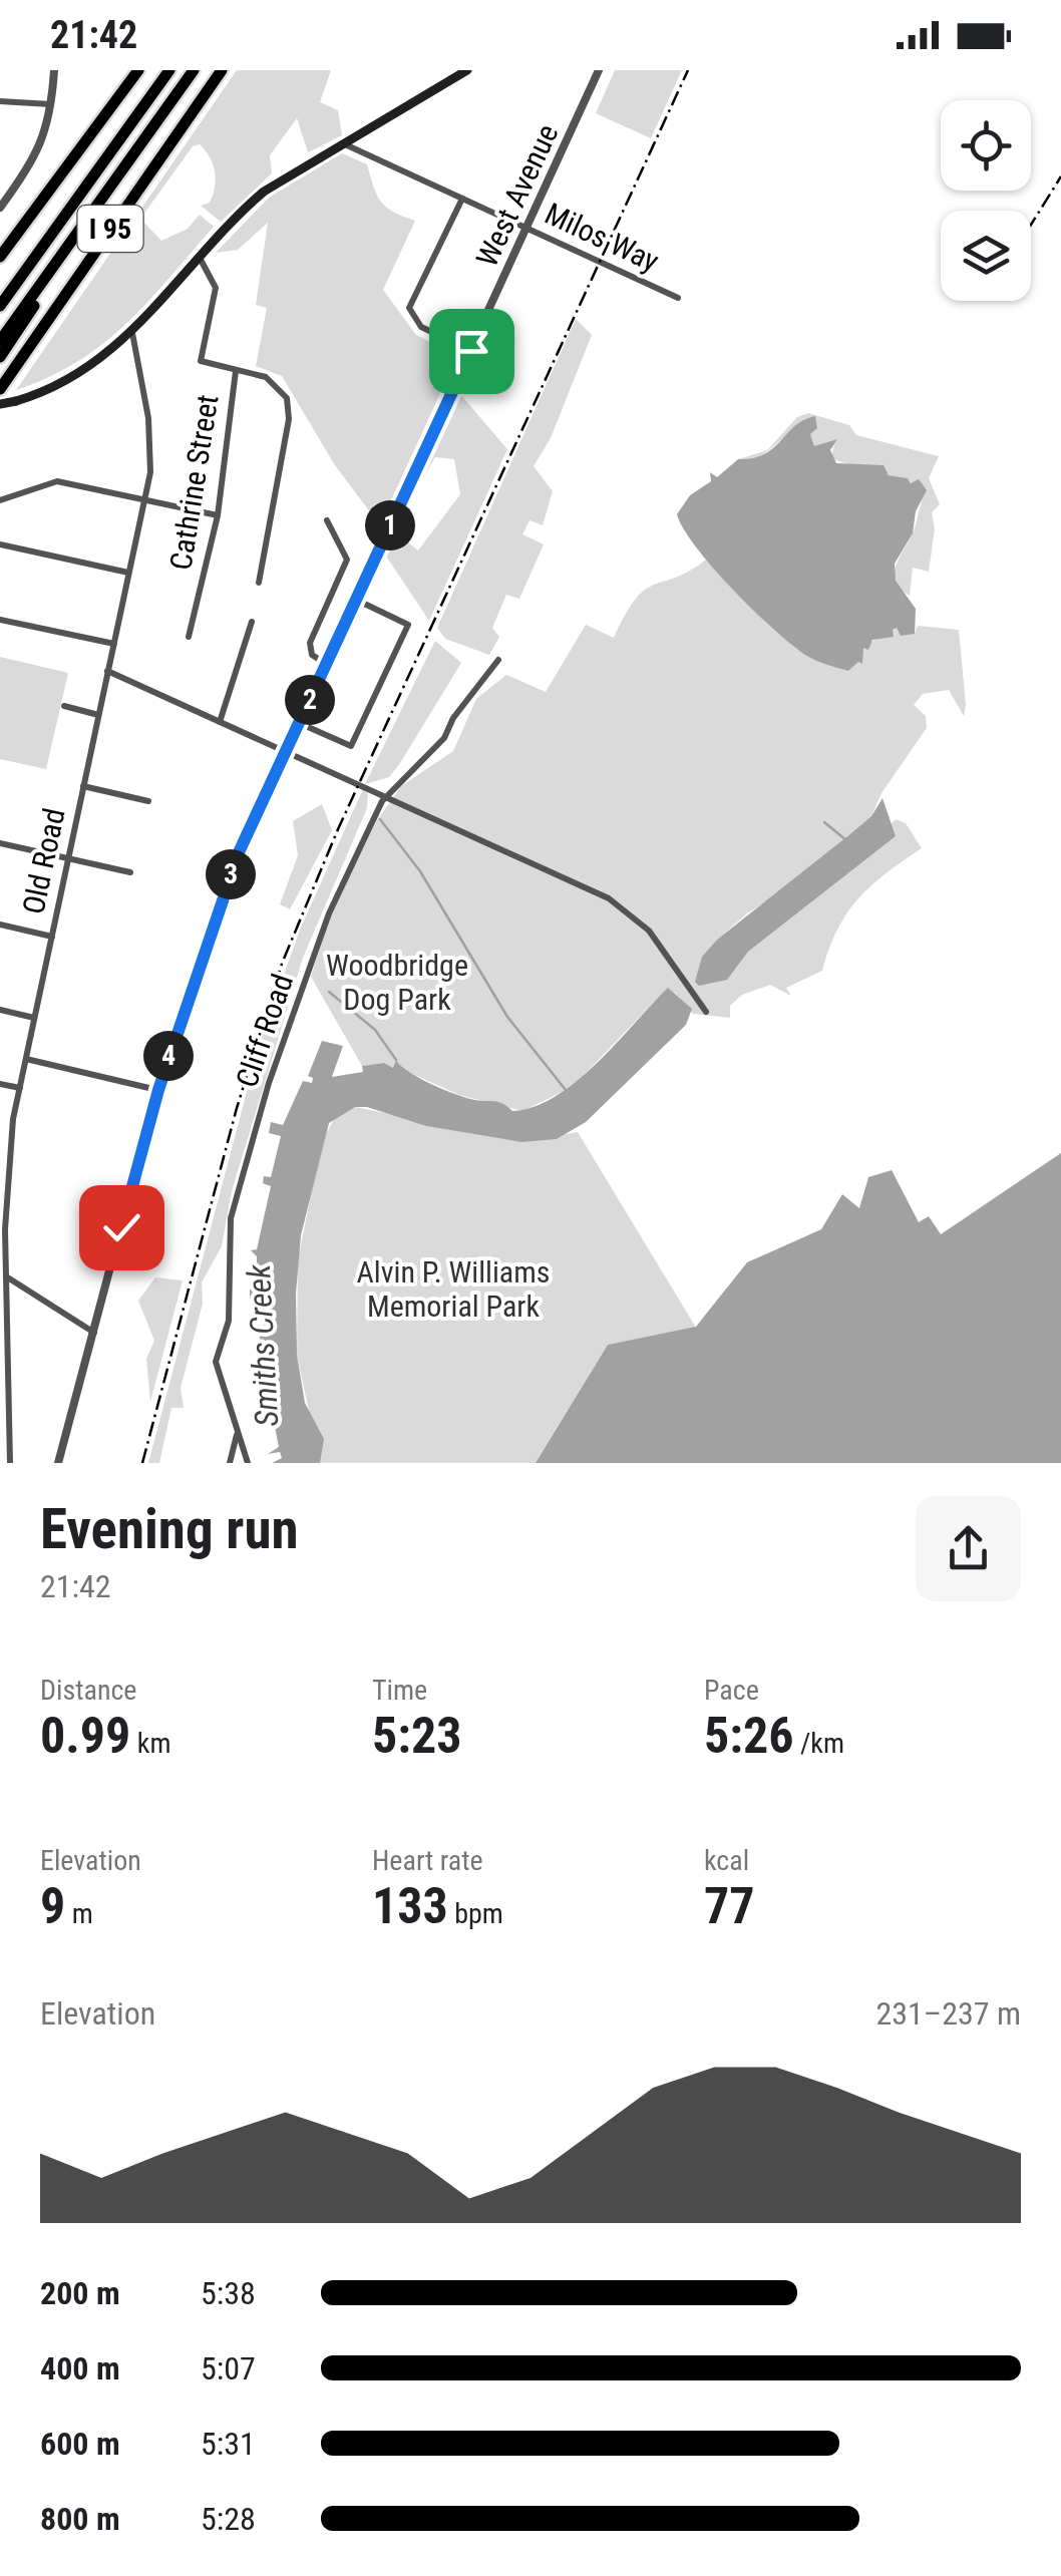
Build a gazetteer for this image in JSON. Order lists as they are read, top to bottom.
{
  "streets": {
    "highway": ["I 95"],
    "street": [
      "West Avenue",
      "Milos Way",
      "Cathrine Street",
      "Old Road",
      "Cliff Road"
    ]
  },
  "crossings": [
    ["West Avenue", "Milos Way"]
  ],
  "water": ["Smiths Creek"],
  "parks": ["Woodbridge Dog Park", "Alvin P. Williams Memorial Park"],
  "page": {
    "status": "21:42",
    "pins": [
      "1",
      "2",
      "3",
      "4"
    ],
    "heading": ["Evening run", "21:42"],
    "stats": [
      ["Distance", "0.99 km"],
      ["Time", "5:23"],
      ["Pace", "5:26 /km"],
      ["Elevation", "9 m"],
      ["Heart rate", "133 bpm"],
      ["kcal", "77"]
    ],
    "chart": ["Elevation", "231–237 m"],
    "list": [
      {
        "name": "200 m",
        "note": "5:38"
      },
      {
        "name": "400 m",
        "note": "5:07"
      },
      {
        "name": "600 m",
        "note": "5:31"
      },
      {
        "name": "800 m",
        "note": "5:28"
      }
    ]
  }
}
